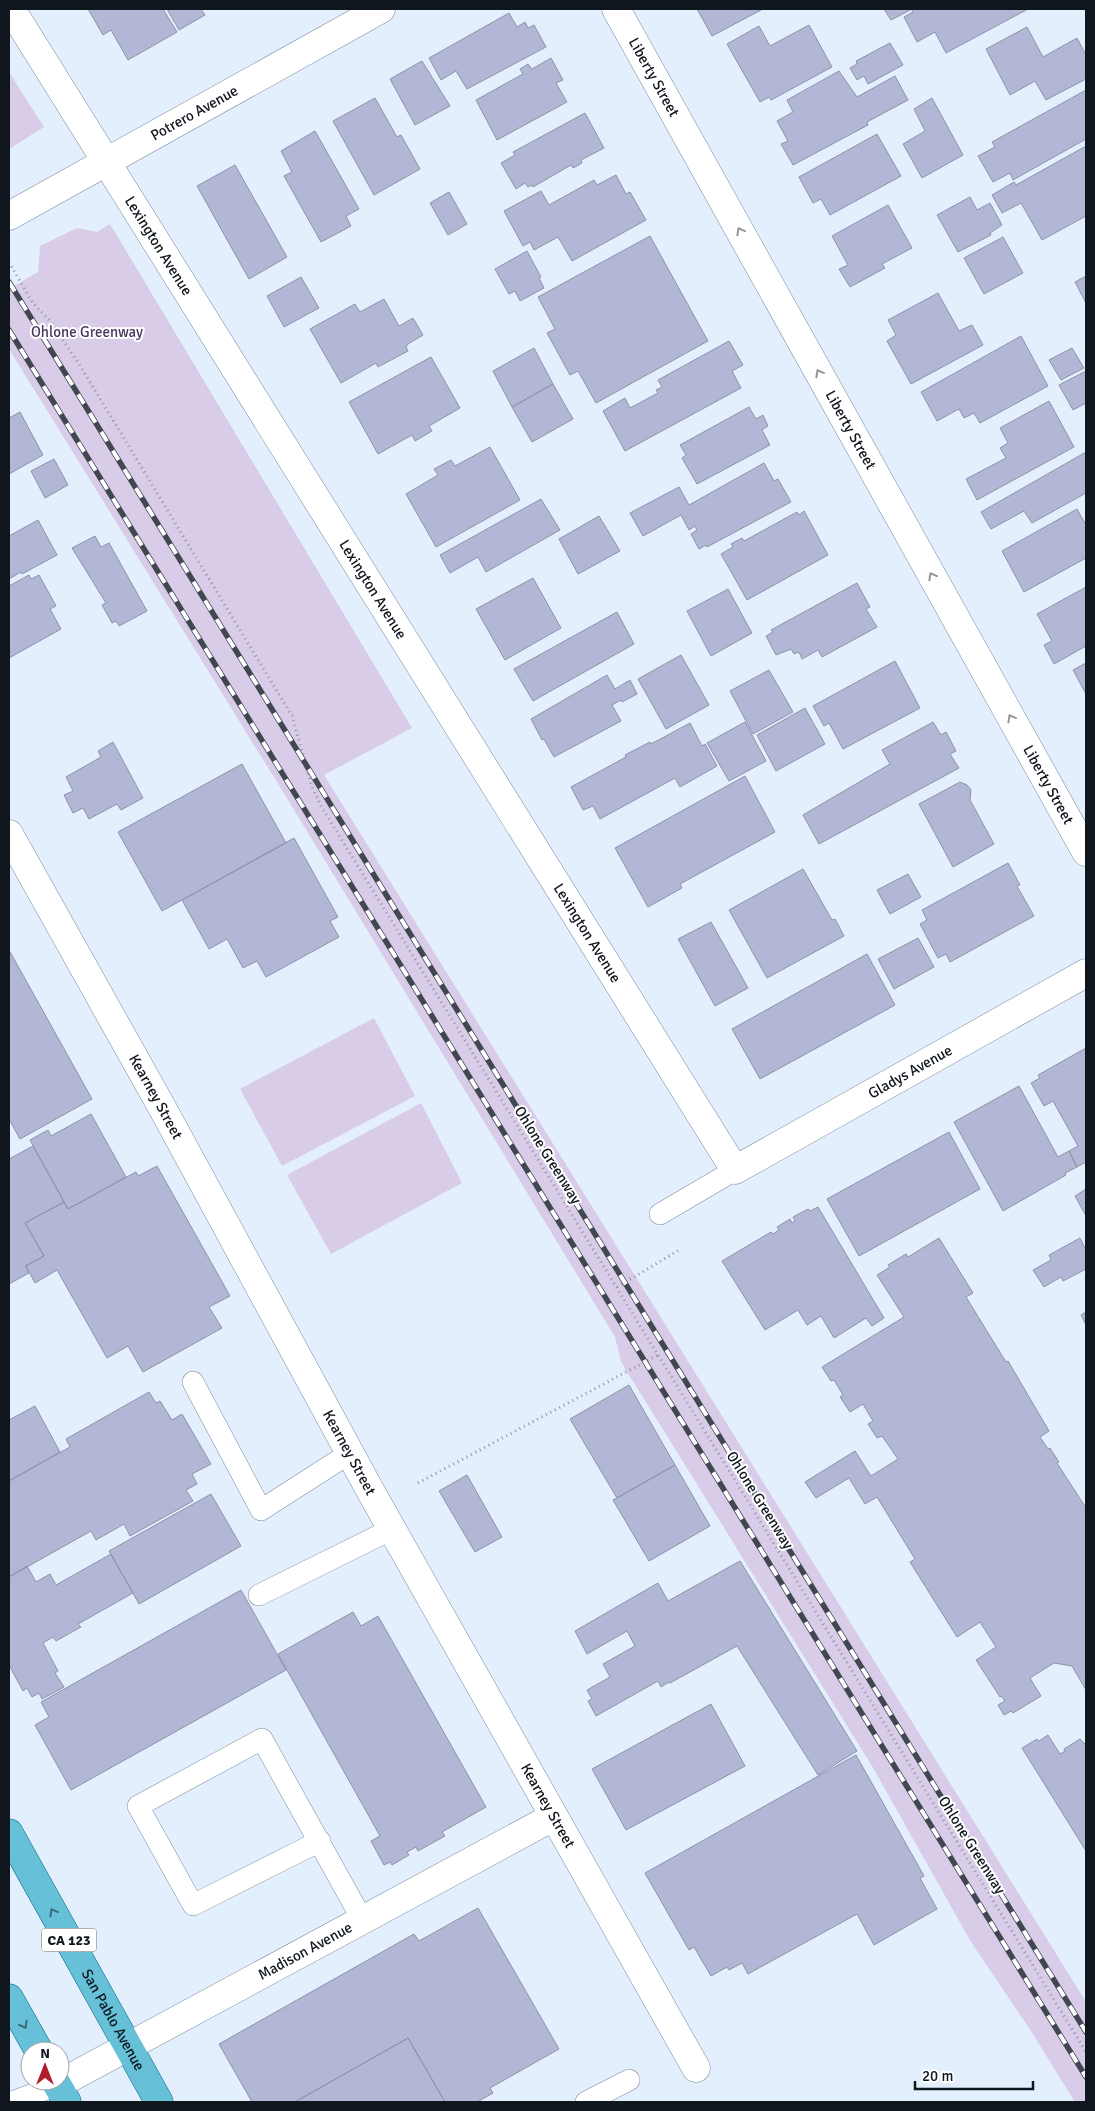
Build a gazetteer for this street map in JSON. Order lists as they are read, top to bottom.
{
  "streets": {
    "main road": ["CA 123", "San Pablo Avenue"],
    "street": [
      "Liberty Street",
      "Potrero Avenue",
      "Lexington Avenue",
      "Gladys Avenue",
      "Kearney Street",
      "Madison Avenue"
    ],
    "path": ["Ohlone Greenway"]
  },
  "crossings": [
    ["Potrero Avenue", "Lexington Avenue"],
    ["Lexington Avenue", "Gladys Avenue"],
    ["Kearney Street", "Madison Avenue"],
    ["Madison Avenue", "San Pablo Avenue"]
  ],
  "one_way": ["Liberty Street", "San Pablo Avenue"],
  "parks": ["Ohlone Greenway"],
  "scale_bar": "20 m",
  "north": "top"
}
